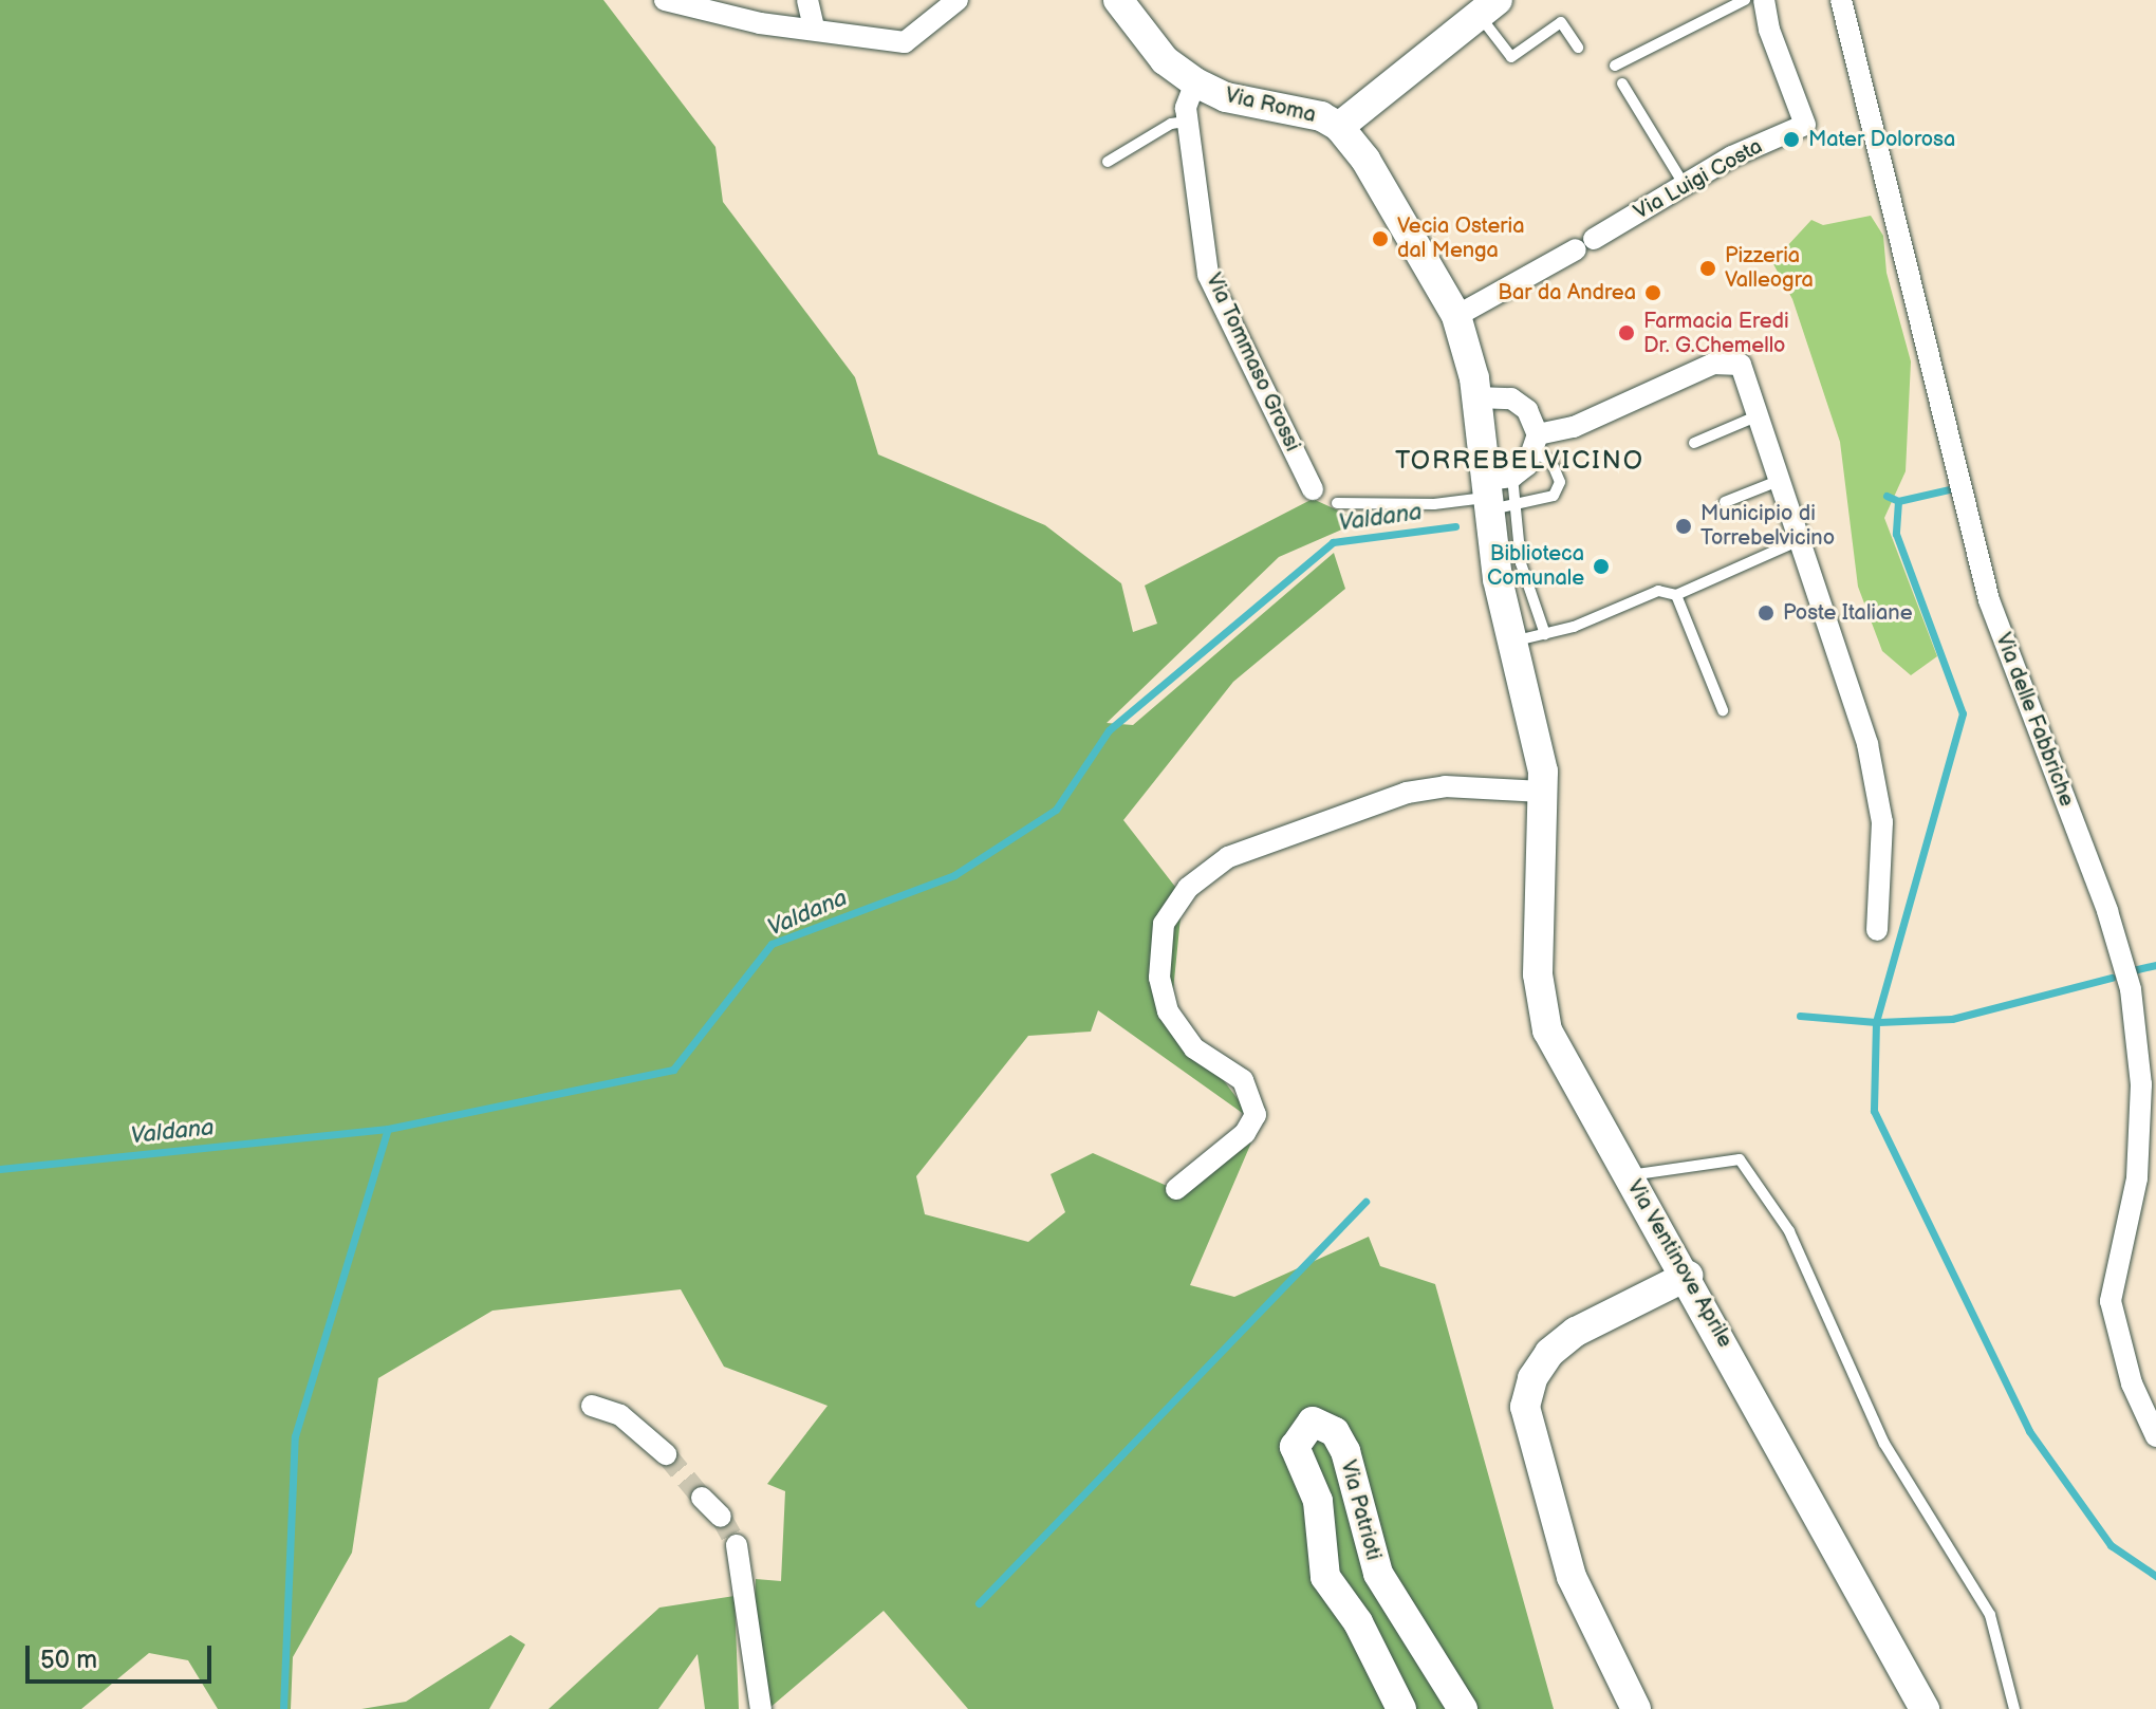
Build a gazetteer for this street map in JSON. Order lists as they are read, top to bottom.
{
  "streets": {
    "main road": ["Via Roma", "Via Ventinove Aprile", "Via Patrioti"],
    "street": ["Via Luigi Costa", "Via Tommaso Grossi", "Via delle Fabbriche"]
  },
  "crossings": [
    ["Via Roma", "Via Luigi Costa"],
    ["Via Roma", "Via Tommaso Grossi"],
    ["Via Roma", "Via Ventinove Aprile"]
  ],
  "districts": ["TORREBELVICINO"],
  "water": ["Valdana"],
  "places": [
    "Mater Dolorosa",
    "Vecia Osteria dal Menga",
    "Pizzeria Valleogra",
    "Bar da Andrea",
    "Farmacia Eredi Dr. G.Chemello",
    "Municipio di Torrebelvicino",
    "Biblioteca Comunale",
    "Poste Italiane"
  ],
  "scale_bar": "50 m"
}
